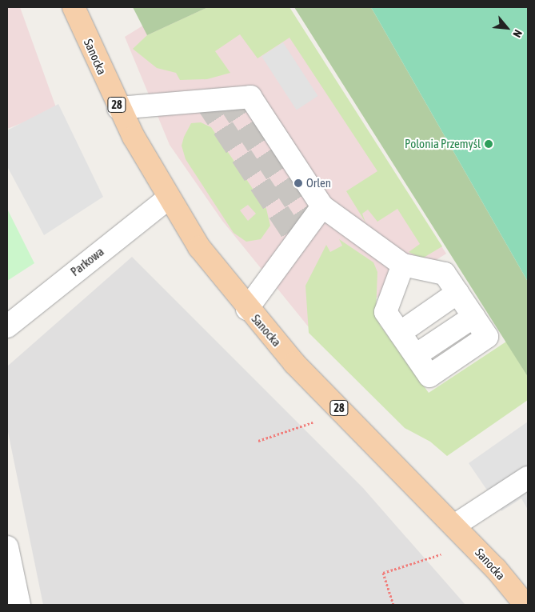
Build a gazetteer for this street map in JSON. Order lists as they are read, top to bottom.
{
  "streets": {
    "main road": ["Sanocka", "28"],
    "street": ["Parkowa"]
  },
  "crossings": [
    ["Sanocka", "Parkowa"]
  ],
  "places": ["Polonia Przemyśl", "Orlen"],
  "north": "bottom right"
}
